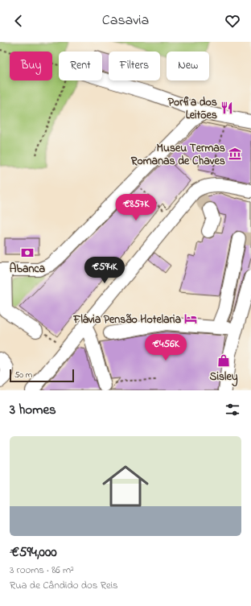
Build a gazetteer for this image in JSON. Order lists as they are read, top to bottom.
{
  "places": {
    "restaurant": ["Porfia dos Leitões"],
    "museum": ["Museu Termas Romanas de Chaves"],
    "bank": ["Abanca"],
    "hotel": ["Flávia Pensão Hotelaria"],
    "shop": ["Sisley"]
  },
  "scale_bar": "50 m",
  "page": {
    "header": "Casavia",
    "chip": [
      "Buy",
      "Rent",
      "Filters",
      "New"
    ],
    "price": ["€857K", "€594K", "€456K"],
    "scale": "50 m",
    "heading": "3 homes",
    "list": [
      {
        "name": "€594,000",
        "note": "3 rooms · 86 m² · Rua de Cândido dos Reis"
      }
    ]
  }
}
